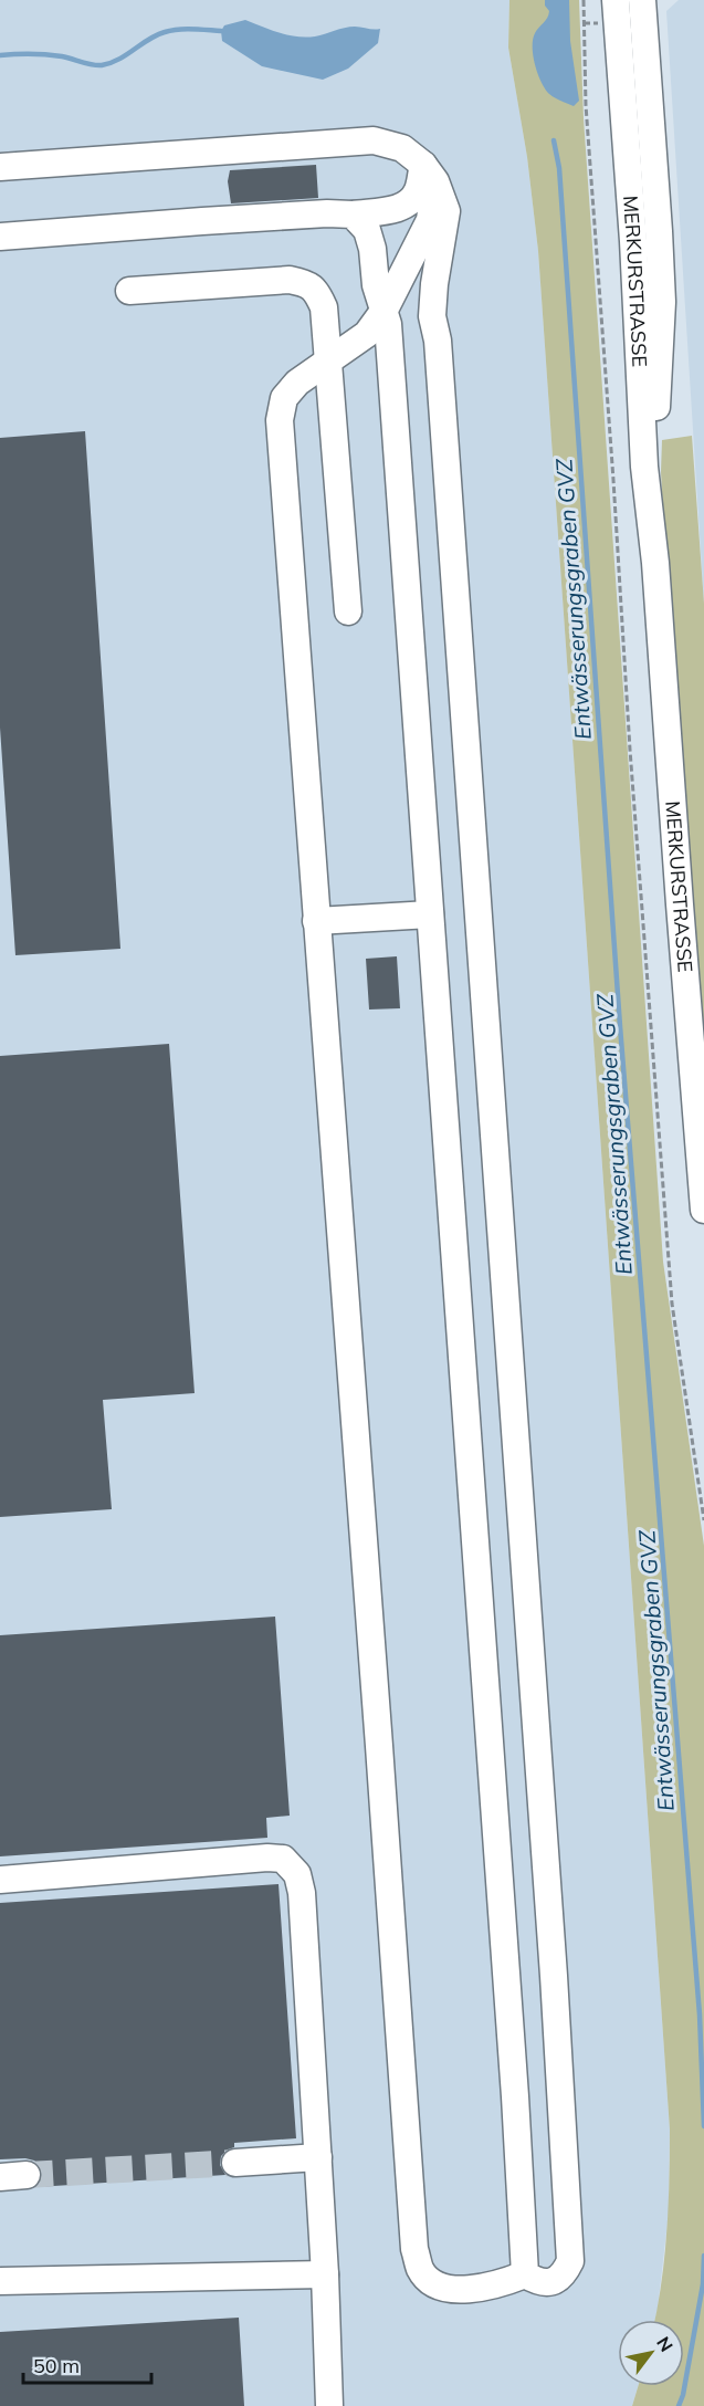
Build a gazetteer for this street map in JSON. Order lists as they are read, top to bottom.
{
  "streets": {
    "street": ["MERKURSTRASSE"]
  },
  "water": ["Entwässerungsgraben GVZ"],
  "scale_bar": "50 m",
  "north": "top right"
}
